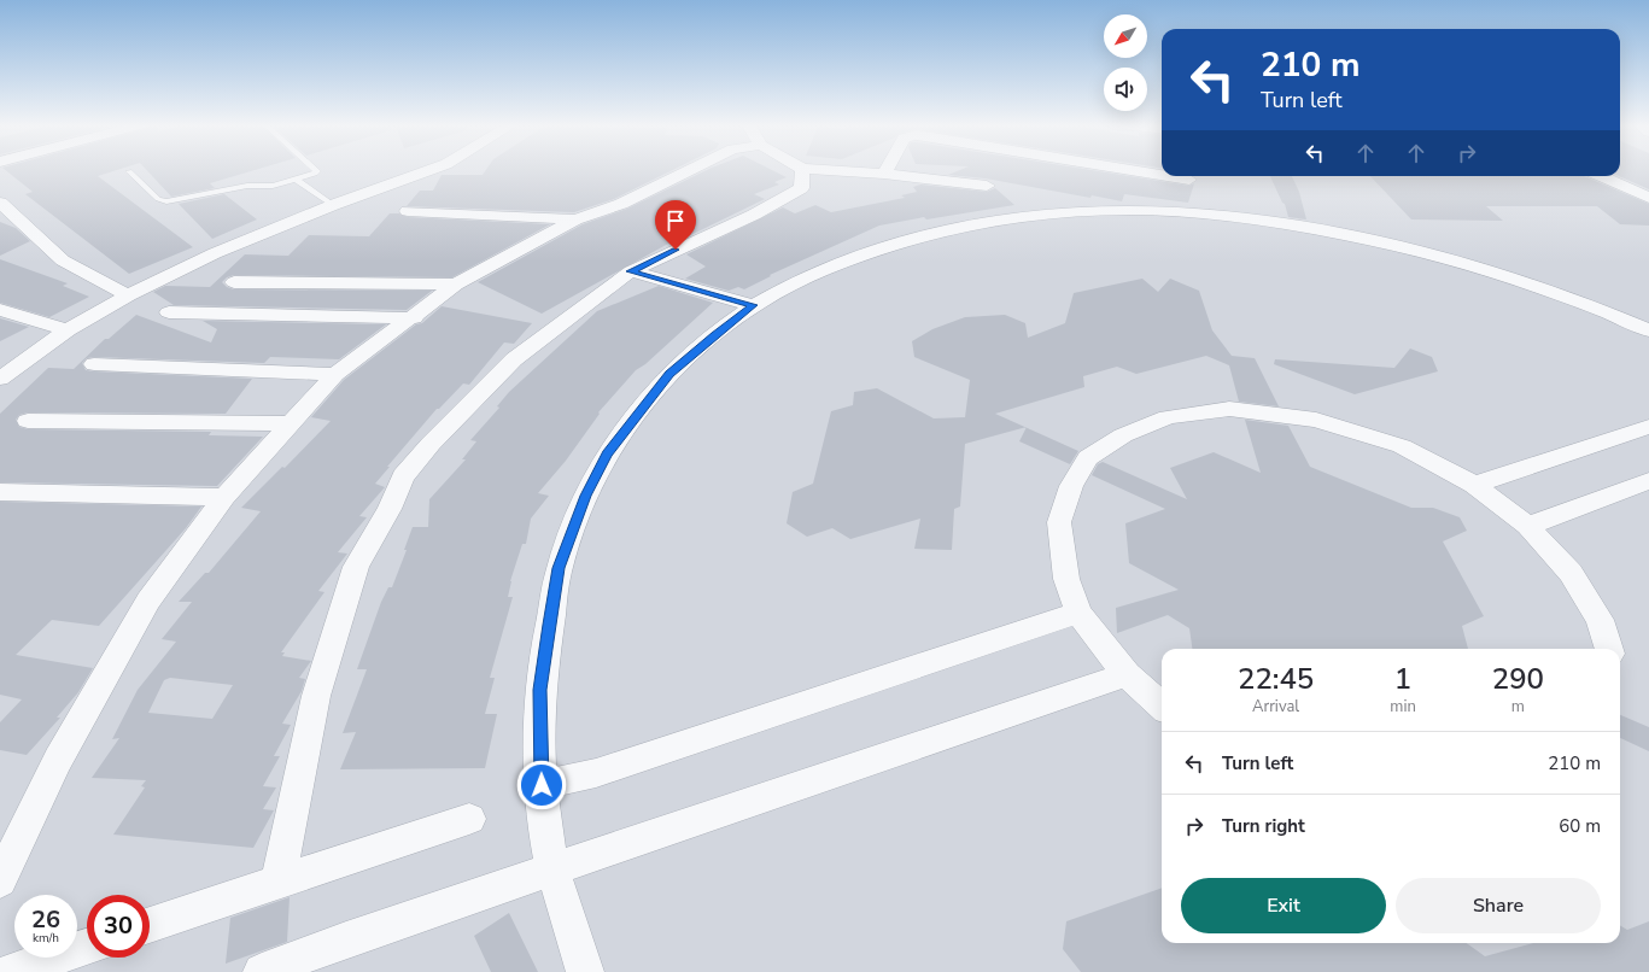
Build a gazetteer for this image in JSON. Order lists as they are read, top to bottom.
{
  "north": "bottom left",
  "page": {
    "turn": ["210 m", "Turn left"],
    "eta": [
      "22:45",
      "Arrival",
      "1",
      "min",
      "290",
      "m"
    ],
    "list": [
      {
        "name": "Turn left",
        "value": "210 m"
      },
      {
        "name": "Turn right",
        "value": "60 m"
      }
    ],
    "buttons": ["Exit", "Share"],
    "speed": "26 km/h",
    "limit": "30"
  }
}
